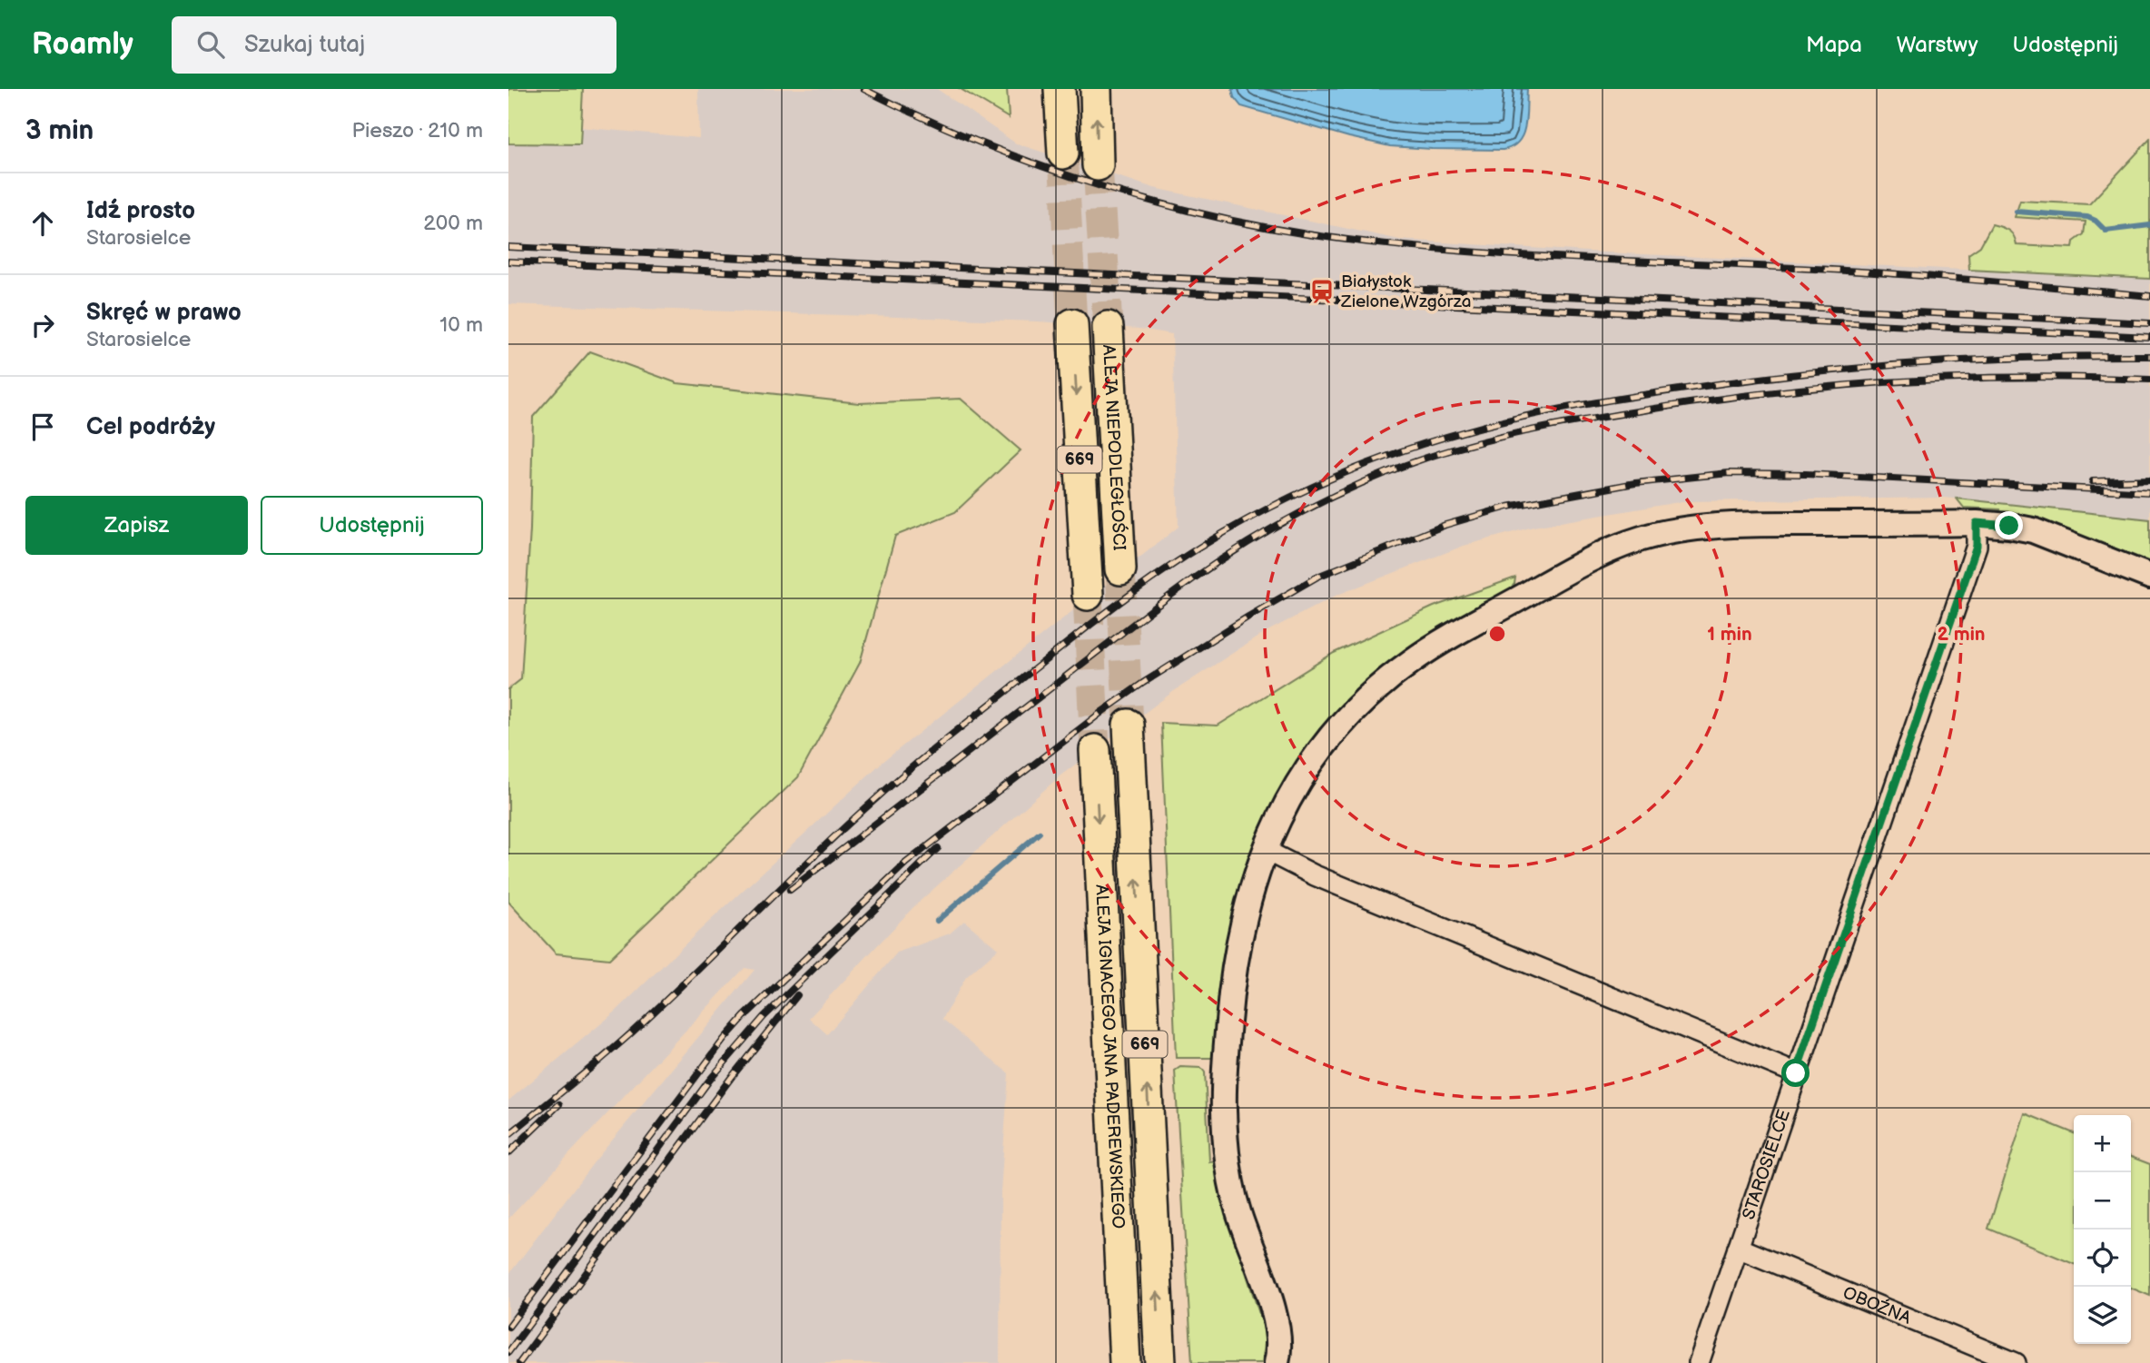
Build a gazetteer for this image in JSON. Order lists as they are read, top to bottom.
{
  "streets": {
    "main road": ["ALEJA NIEPODLEGŁOŚCI", "669", "ALEJA IGNACEGO JANA PADEREWSKIEGO"],
    "street": ["STAROSIELCE", "OBOŹNA"]
  },
  "crossings": [
    ["STAROSIELCE", "OBOŹNA"]
  ],
  "places": {
    "station": ["Białystok Zielone Wzgórza"]
  },
  "page": {
    "header": "Roamly",
    "search": "Szukaj tutaj",
    "nav": ["Mapa", "Warstwy", "Udostępnij"],
    "heading": ["3 min", "Pieszo · 210 m"],
    "list": [
      ["Idź prosto", "Starosielce", "200 m"],
      ["Skręć w prawo", "Starosielce", "10 m"],
      "Cel podróży"
    ],
    "buttons": ["Zapisz", "Udostępnij"],
    "map_buttons": ["+", "−"]
  },
  "rings": ["1 min", "2 min"]
}
